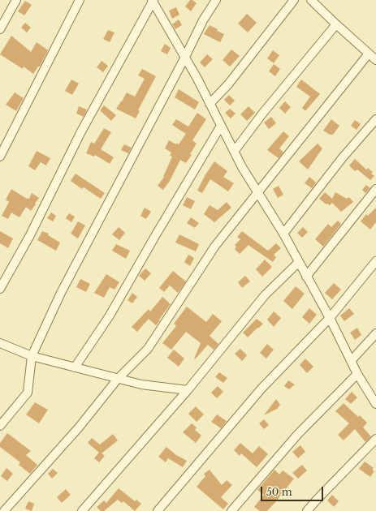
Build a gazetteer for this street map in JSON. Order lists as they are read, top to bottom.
{
  "scale_bar": "50 m"
}
